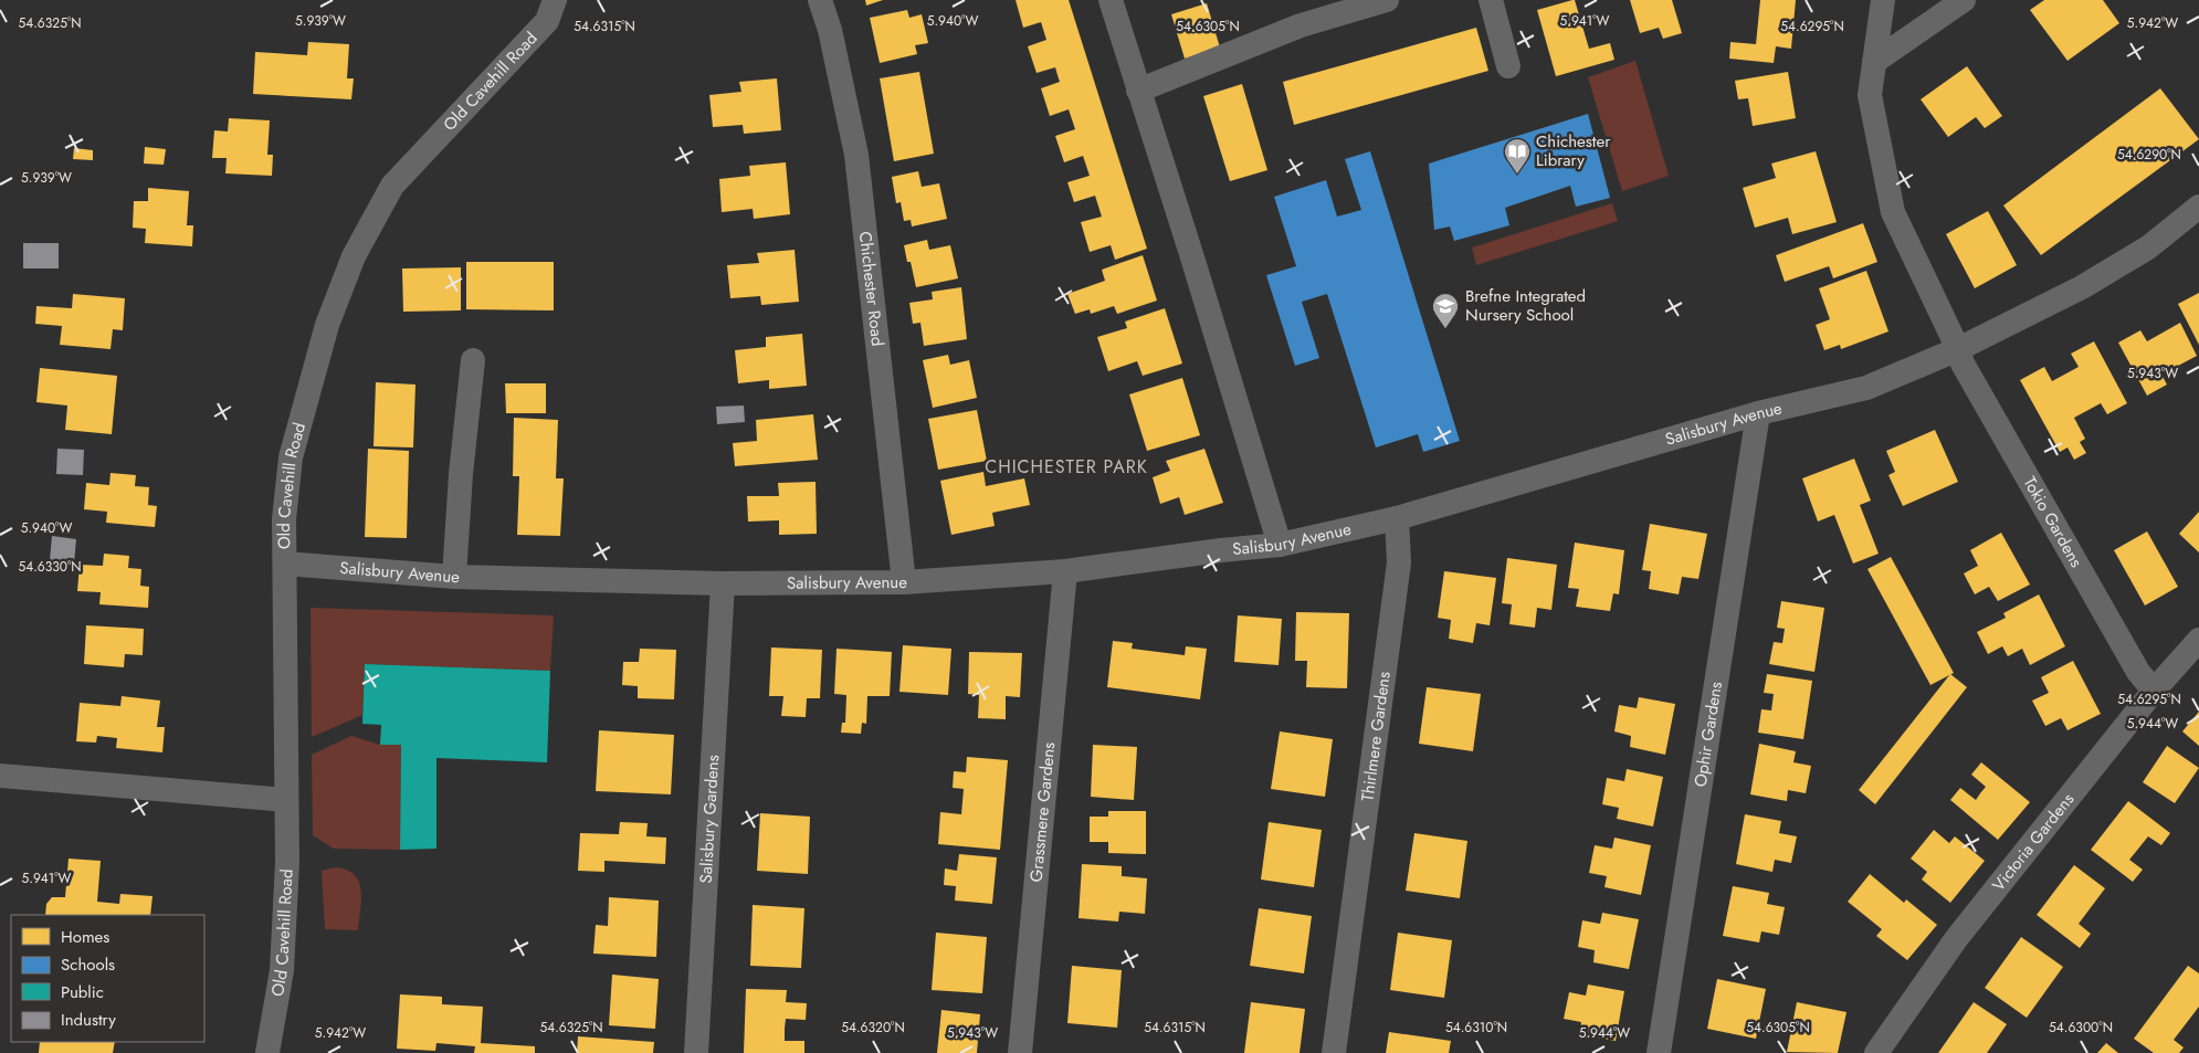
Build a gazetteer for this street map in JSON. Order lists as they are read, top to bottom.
{
  "streets": {
    "street": [
      "Old Cavehill Road",
      "Chichester Road",
      "Salisbury Avenue",
      "Tokio Gardens",
      "Ophir Gardens",
      "Thirlmere Gardens",
      "Grassmere Gardens",
      "Salisbury Gardens",
      "Victoria Gardens"
    ]
  },
  "crossings": [
    ["Old Cavehill Road", "Salisbury Avenue"],
    ["Chichester Road", "Salisbury Avenue"],
    ["Salisbury Avenue", "Tokio Gardens"],
    ["Salisbury Avenue", "Ophir Gardens"],
    ["Salisbury Avenue", "Thirlmere Gardens"],
    ["Salisbury Avenue", "Grassmere Gardens"],
    ["Salisbury Avenue", "Salisbury Gardens"],
    ["Tokio Gardens", "Victoria Gardens"]
  ],
  "districts": ["CHICHESTER PARK"],
  "places": {
    "library": ["Chichester Library"],
    "school or university": ["Brefne Integrated Nursery School"]
  },
  "legend": [
    "Homes",
    "Schools",
    "Public",
    "Industry"
  ],
  "coordinates": [
    "5.939°W",
    "5.940°W",
    "5.941°W",
    "54.6325°N",
    "5.942°W",
    "54.6315°N",
    "54.6305°N",
    "54.6295°N",
    "54.6290°N",
    "5.943°W",
    "54.6330°N",
    "5.944°W",
    "54.6320°N",
    "54.6310°N",
    "54.6300°N"
  ]
}
